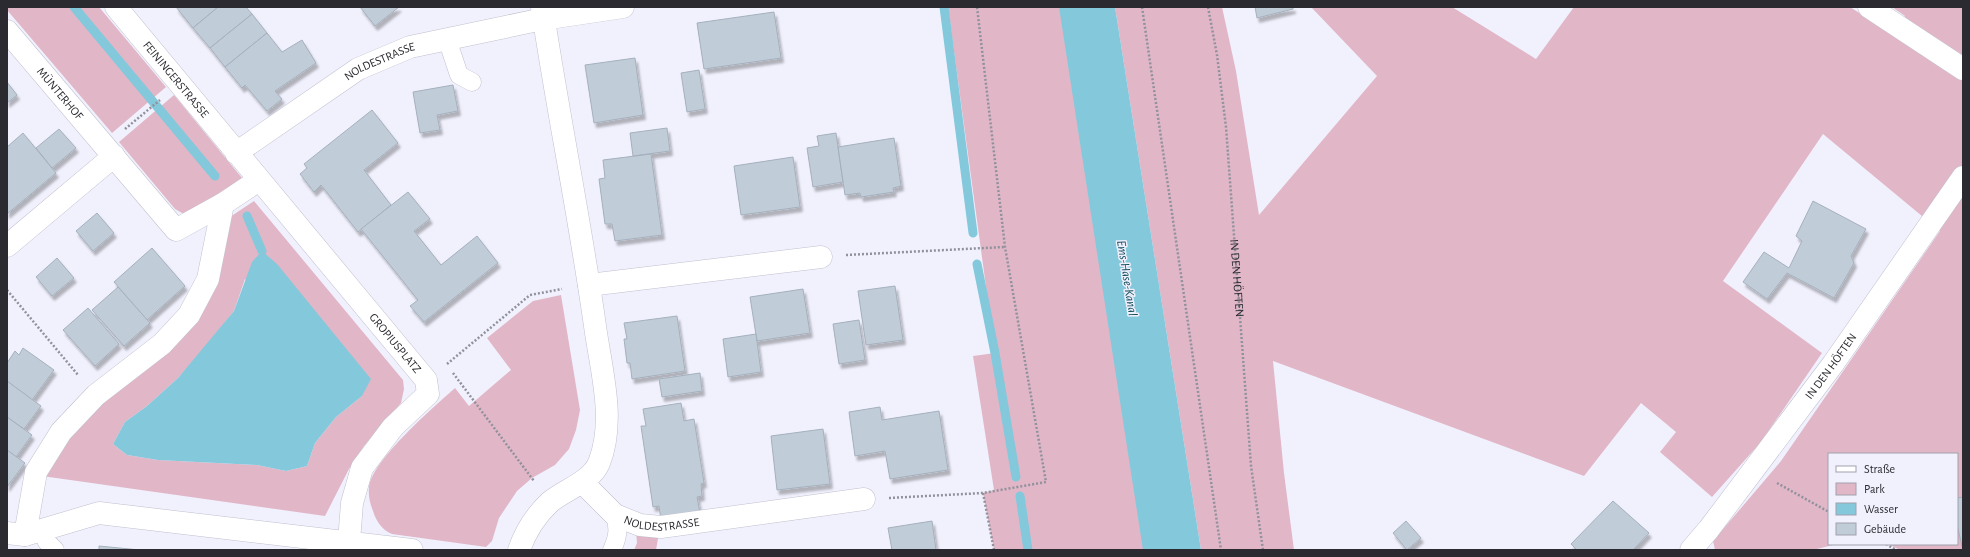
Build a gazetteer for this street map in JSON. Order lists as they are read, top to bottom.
{
  "streets": {
    "street": [
      "NOLDESTRASSE",
      "FEININGERSTRASSE",
      "MÜNTERHOF",
      "IN DEN HÖFTEN",
      "GROPIUSPLATZ"
    ]
  },
  "crossings": [
    ["NOLDESTRASSE", "FEININGERSTRASSE"],
    ["NOLDESTRASSE", "GROPIUSPLATZ"],
    ["FEININGERSTRASSE", "GROPIUSPLATZ"]
  ],
  "water": ["Ems-Hase-Kanal"],
  "legend": [
    "Straße",
    "Park",
    "Wasser",
    "Gebäude"
  ]
}
